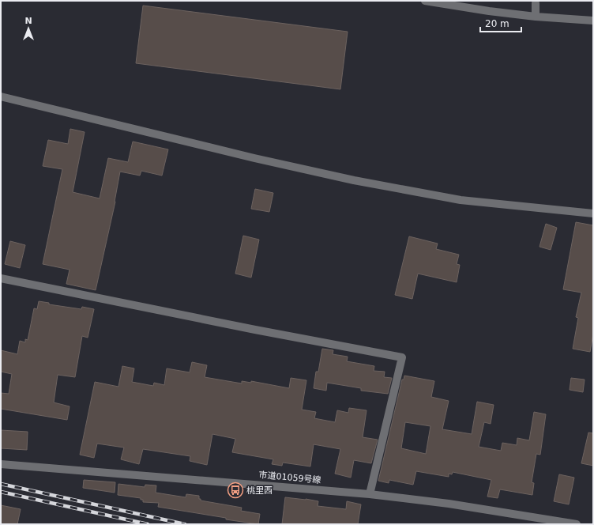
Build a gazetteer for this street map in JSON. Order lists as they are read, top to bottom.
{
  "streets": {
    "street": ["市道01059号線"]
  },
  "places": {
    "bus stop": ["桃里西"]
  },
  "scale_bar": "20 m",
  "north": "top"
}
